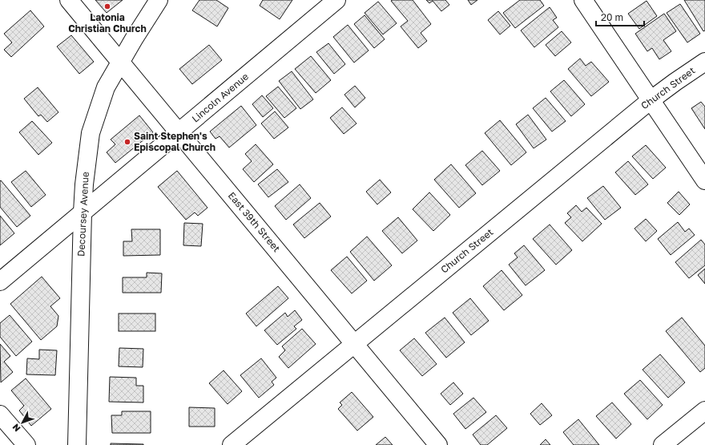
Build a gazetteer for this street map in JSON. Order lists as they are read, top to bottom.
{
  "streets": {
    "street": [
      "Church Street",
      "Lincoln Avenue",
      "Decoursey Avenue",
      "East 39th Street"
    ]
  },
  "crossings": [
    ["Church Street", "East 39th Street"],
    ["Lincoln Avenue", "Decoursey Avenue"],
    ["Lincoln Avenue", "East 39th Street"],
    ["Decoursey Avenue", "East 39th Street"]
  ],
  "places": ["Latonia Christian Church", "Saint Stephen's Episcopal Church"],
  "scale_bar": "20 m",
  "north": "bottom left"
}
